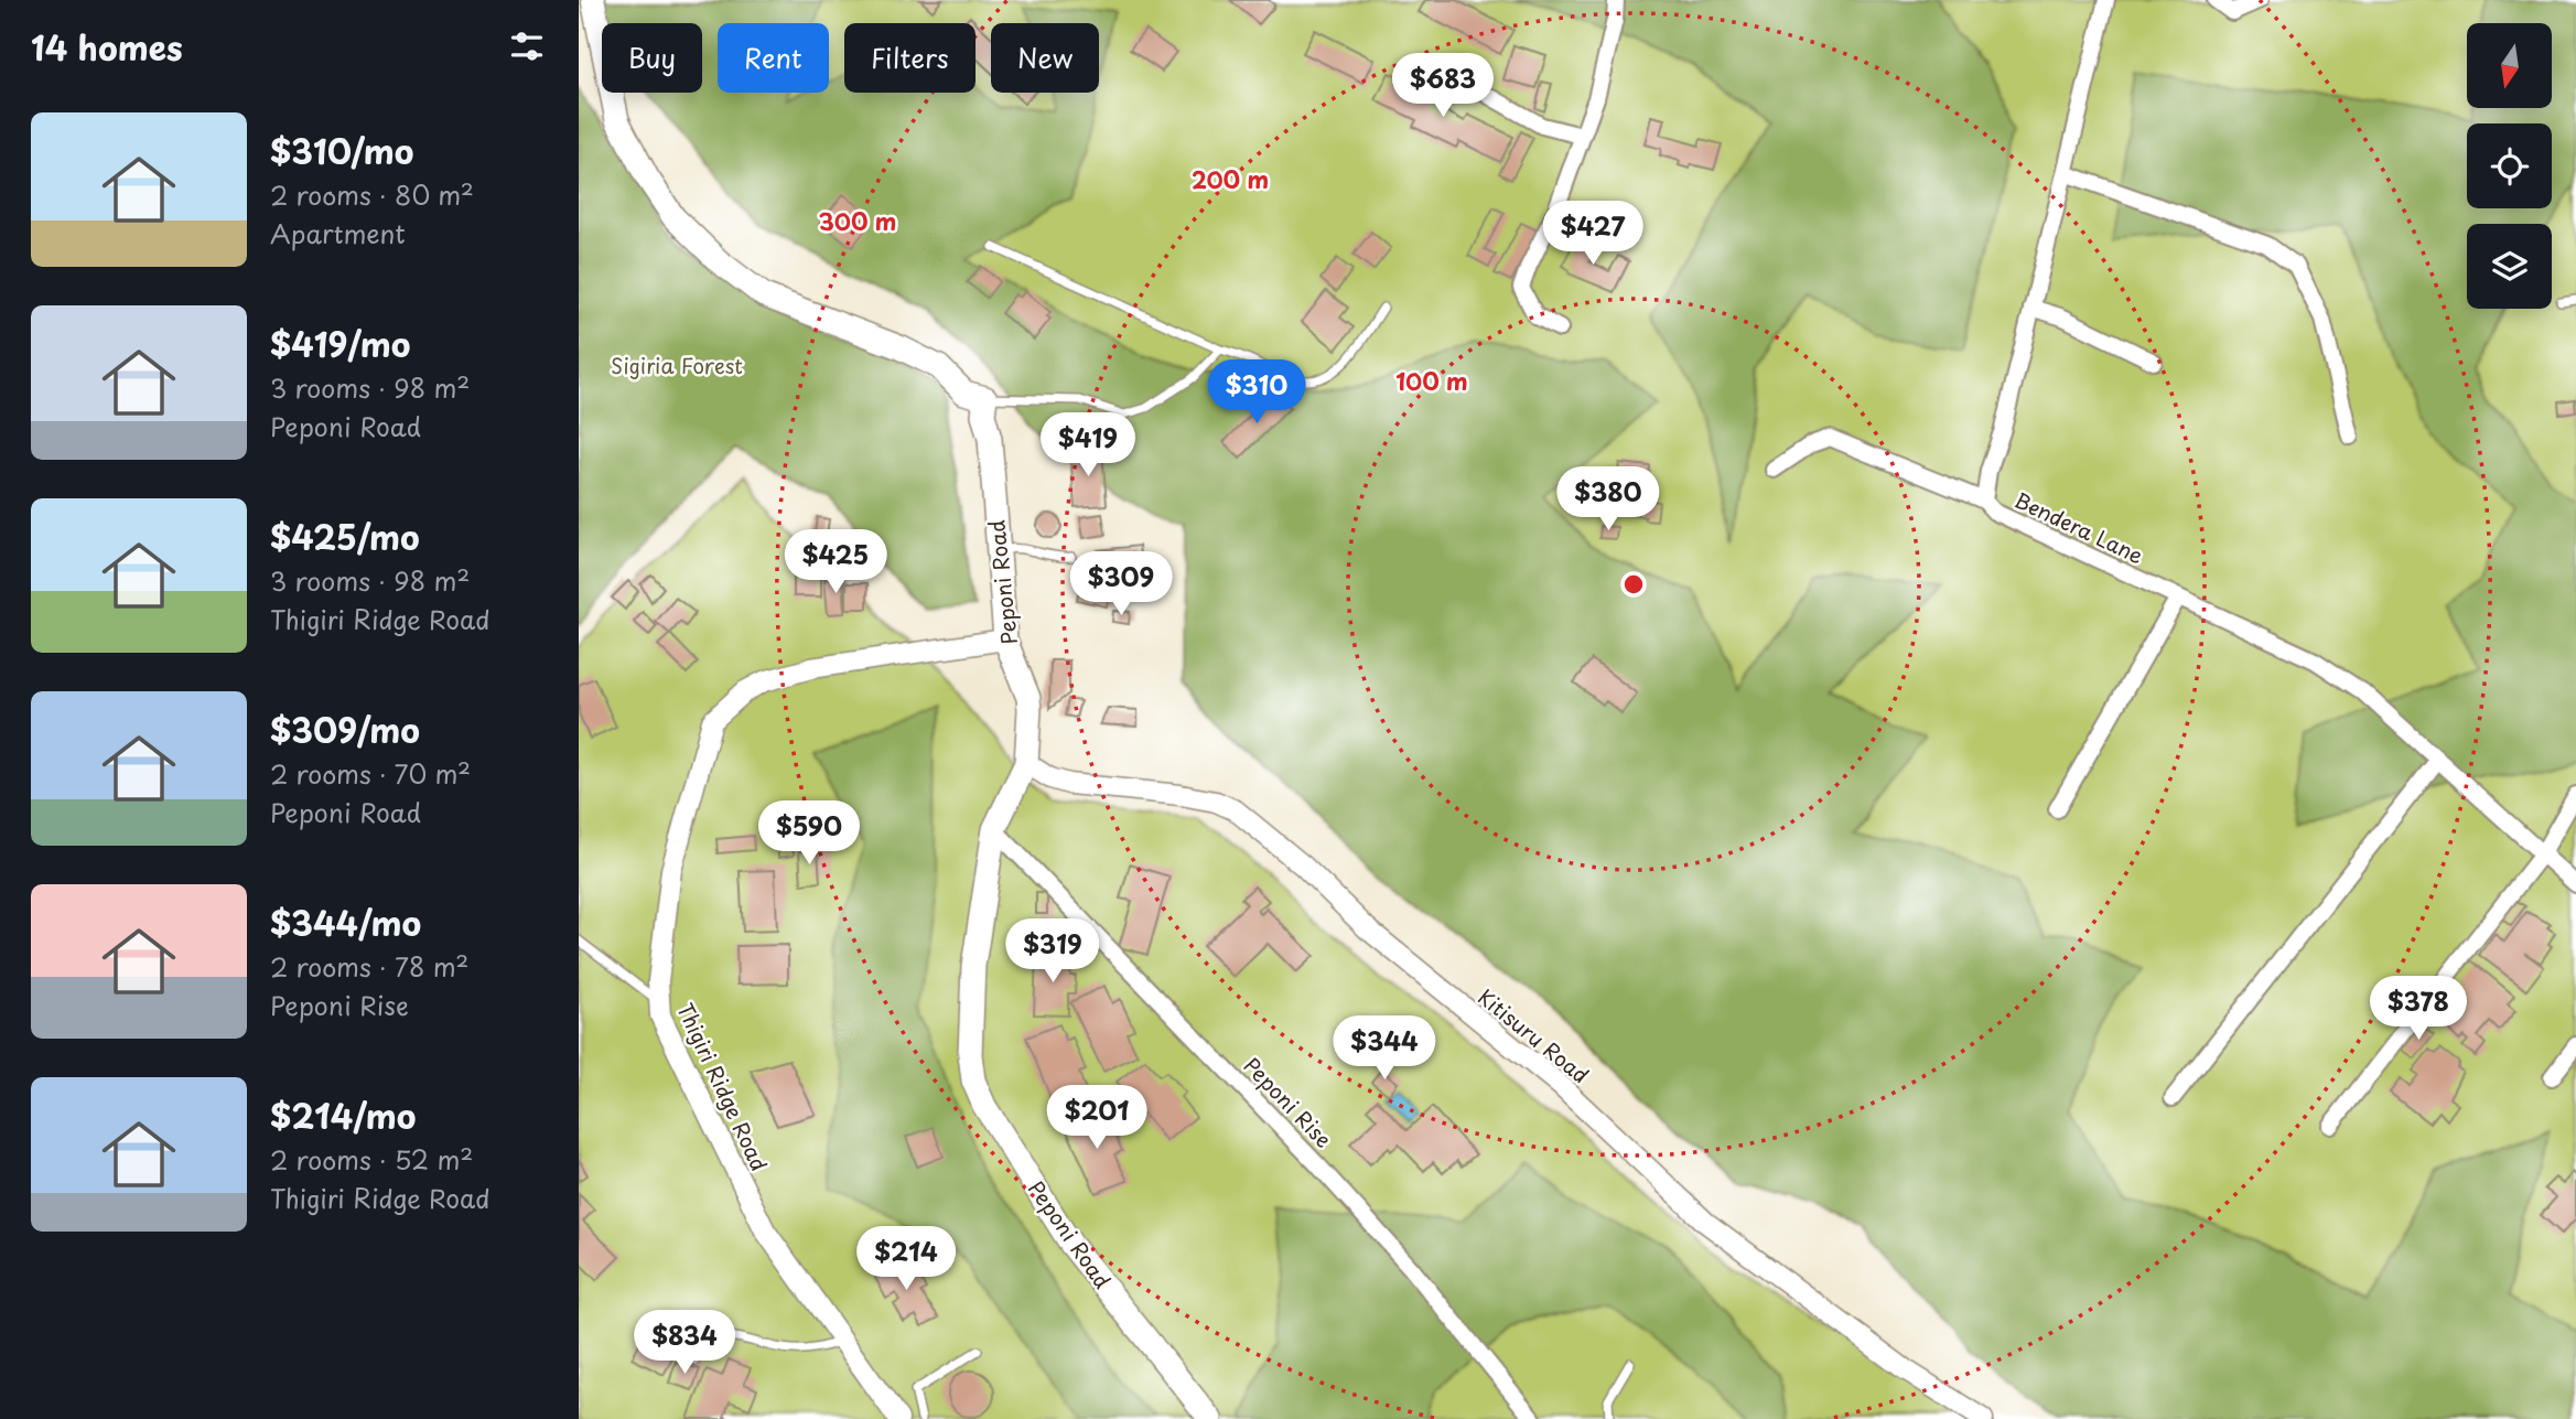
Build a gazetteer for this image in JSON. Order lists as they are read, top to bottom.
{
  "streets": {
    "main road": ["Peponi Road"],
    "street": [
      "Bendera Lane",
      "Kitisuru Road",
      "Thigiri Ridge Road",
      "Peponi Rise"
    ]
  },
  "crossings": [
    ["Peponi Road", "Kitisuru Road"],
    ["Peponi Road", "Thigiri Ridge Road"],
    ["Peponi Road", "Peponi Rise"]
  ],
  "parks": ["Sigiria Forest"],
  "north": "bottom",
  "page": {
    "heading": "14 homes",
    "chip": [
      "Buy",
      "Rent",
      "Filters",
      "New"
    ],
    "price": [
      "$683",
      "$427",
      "$310",
      "$419",
      "$380",
      "$425",
      "$309",
      "$590",
      "$319",
      "$378",
      "$344",
      "$201",
      "$214",
      "$834"
    ],
    "list": [
      {
        "name": "$310/mo",
        "note": "2 rooms · 80 m² · Apartment"
      },
      {
        "name": "$419/mo",
        "note": "3 rooms · 98 m² · Peponi Road"
      },
      {
        "name": "$425/mo",
        "note": "3 rooms · 98 m² · Thigiri Ridge Road"
      },
      {
        "name": "$309/mo",
        "note": "2 rooms · 70 m² · Peponi Road"
      },
      {
        "name": "$344/mo",
        "note": "2 rooms · 78 m² · Peponi Rise"
      },
      {
        "name": "$214/mo",
        "note": "2 rooms · 52 m² · Thigiri Ridge Road"
      }
    ]
  },
  "rings": ["200 m", "300 m", "100 m"]
}
